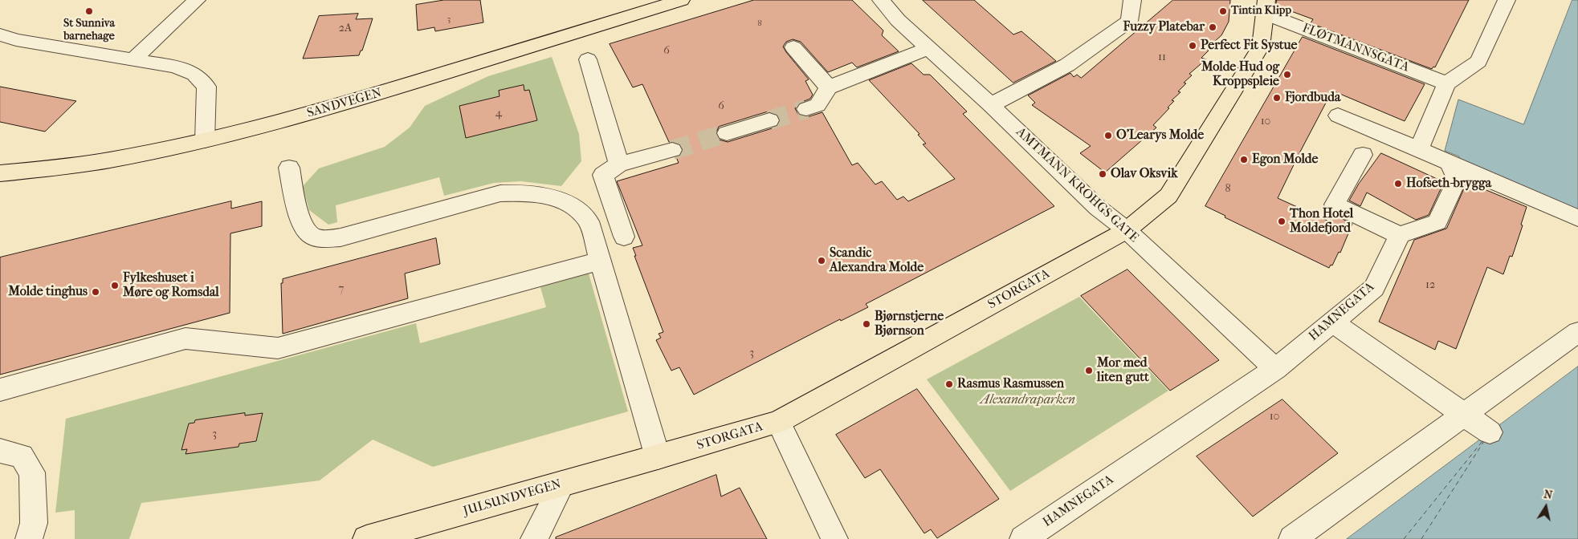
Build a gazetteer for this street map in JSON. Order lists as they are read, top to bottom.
{
  "streets": {
    "main road": ["SANDVEGEN", "STORGATA", "JULSUNDVEGEN"],
    "street": ["FLØTMANNSGATA", "AMTMANN KROHGS GATE", "HAMNEGATA"]
  },
  "crossings": [
    ["FLØTMANNSGATA", "STORGATA"],
    ["AMTMANN KROHGS GATE", "STORGATA"],
    ["AMTMANN KROHGS GATE", "HAMNEGATA"],
    ["STORGATA", "JULSUNDVEGEN"]
  ],
  "parks": ["Alexandraparken"],
  "places": [
    "St Sunniva barnehage",
    "Tintin Klipp",
    "Fuzzy Platebar",
    "Perfect Fit Systue",
    "Molde Hud og Kroppspleie",
    "Fjordbuda",
    "O'Learys Molde",
    "Egon Molde",
    "Olav Oksvik",
    "Hofseth-brygga",
    "Thon Hotel Moldefjord",
    "Scandic Alexandra Molde",
    "Fylkeshuset i Møre og Romsdal",
    "Molde tinghus",
    "Bjørnstjerne Bjørnson",
    "Mor med liten gutt",
    "Rasmus Rasmussen"
  ],
  "house_numbers": [
    "3",
    "8",
    "2A",
    "6",
    "11",
    "6",
    "4",
    "10",
    "8",
    "12",
    "7",
    "3",
    "10",
    "3"
  ],
  "north": "top"
}
